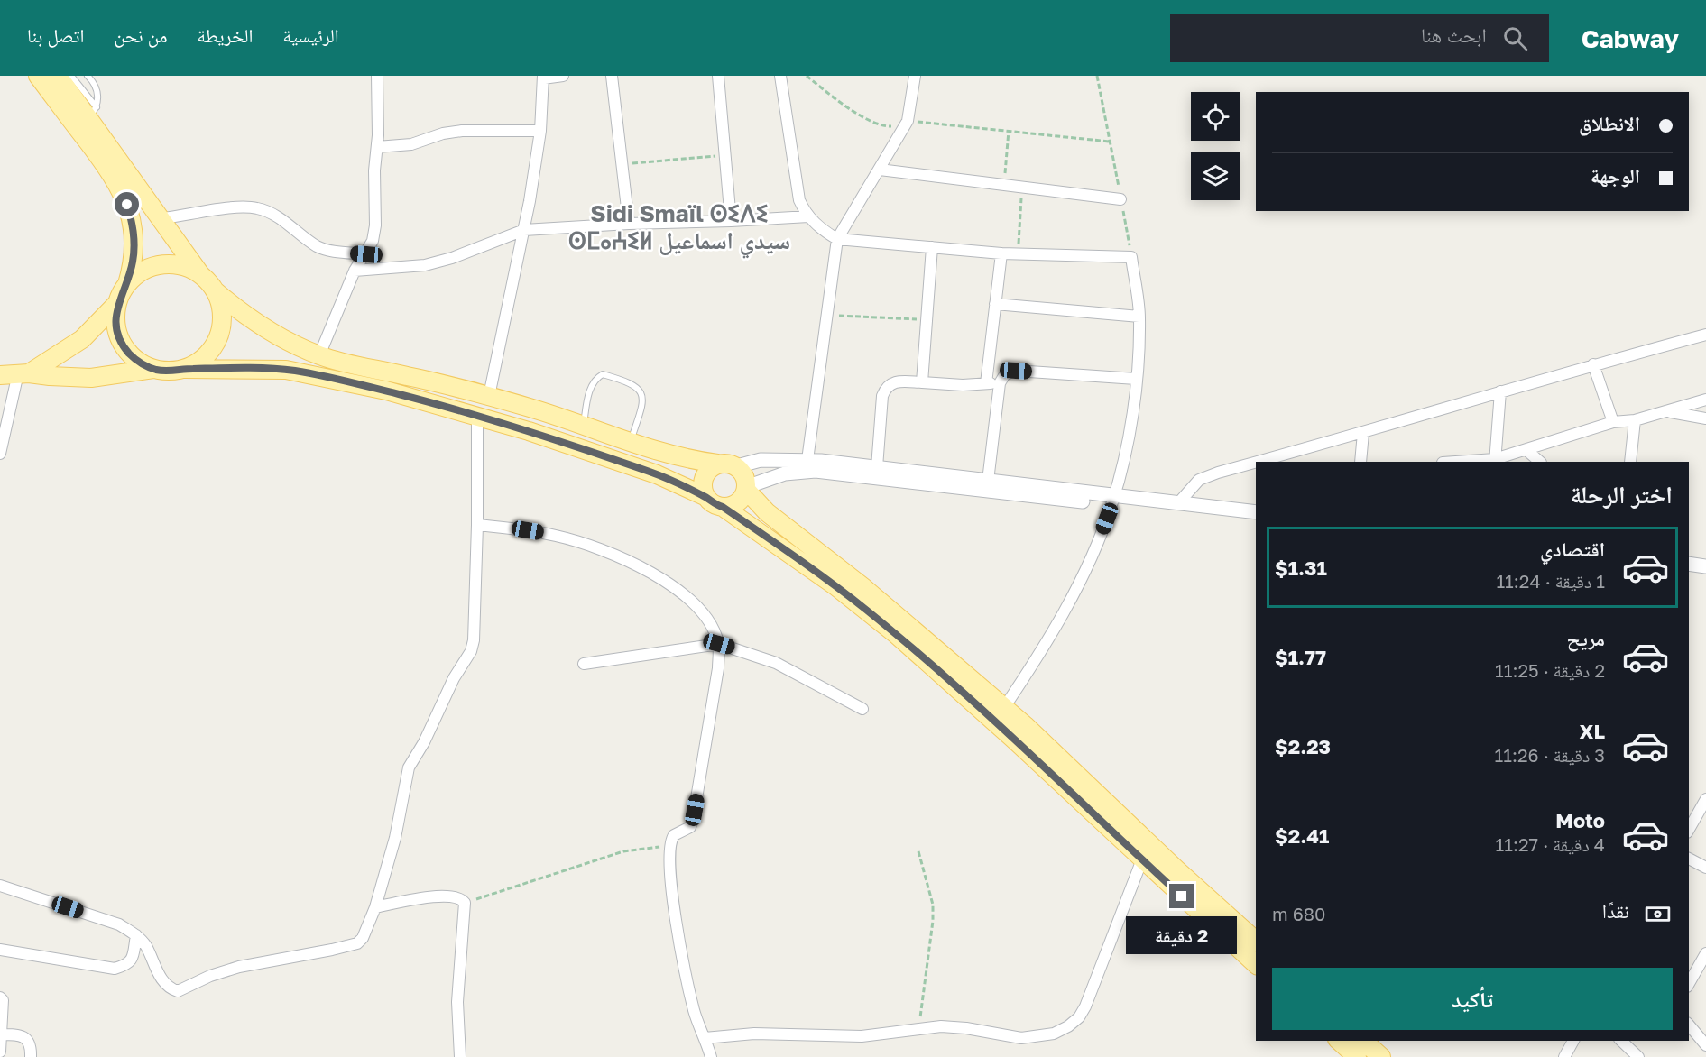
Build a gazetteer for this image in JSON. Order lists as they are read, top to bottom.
{
  "districts": ["Sidi Smaïl ⵙⵉⴷⵉ ⵙⵎⴰⵄⵉⵍ سيدي اسماعيل"],
  "page": {
    "header": "Cabway",
    "search": "ابحث هنا",
    "nav": [
      "الرئيسية",
      "الخريطة",
      "من نحن",
      "اتصل بنا"
    ],
    "banner": ["الانطلاق", "الوجهة"],
    "heading": "اختر الرحلة",
    "list": [
      {
        "name": "اقتصادي",
        "note": "1 دقيقة · 11:24",
        "value": "$1.31"
      },
      {
        "name": "مريح",
        "note": "2 دقيقة · 11:25",
        "value": "$1.77"
      },
      {
        "name": "XL",
        "note": "3 دقيقة · 11:26",
        "value": "$2.23"
      },
      {
        "name": "Moto",
        "note": "4 دقيقة · 11:27",
        "value": "$2.41"
      }
    ],
    "pay": ["نقدًا", "680 m"],
    "bubble": "2 دقيقة",
    "buttons": "تأكيد"
  }
}
